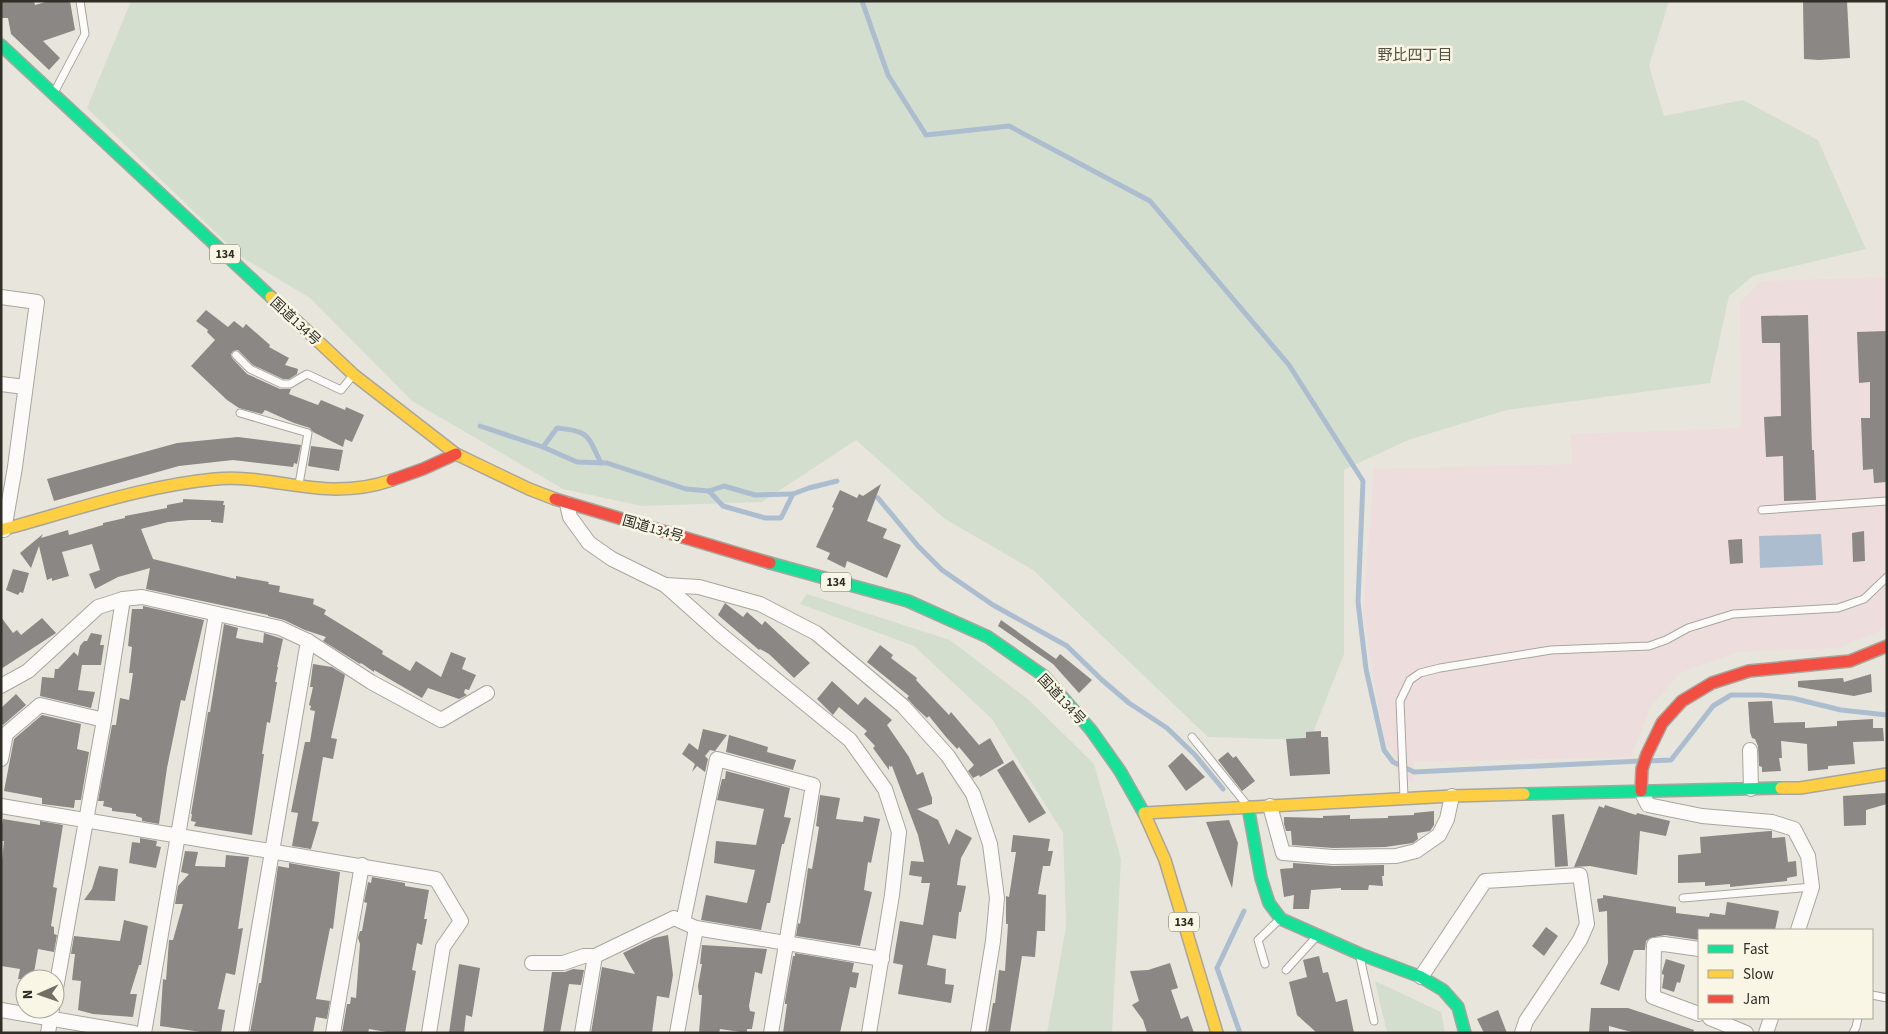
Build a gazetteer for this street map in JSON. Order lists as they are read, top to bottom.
{
  "streets": {
    "main road": ["134", "国道134号"]
  },
  "districts": ["野比四丁目"],
  "legend": ["Fast", "Slow", "Jam"],
  "north": "left"
}
